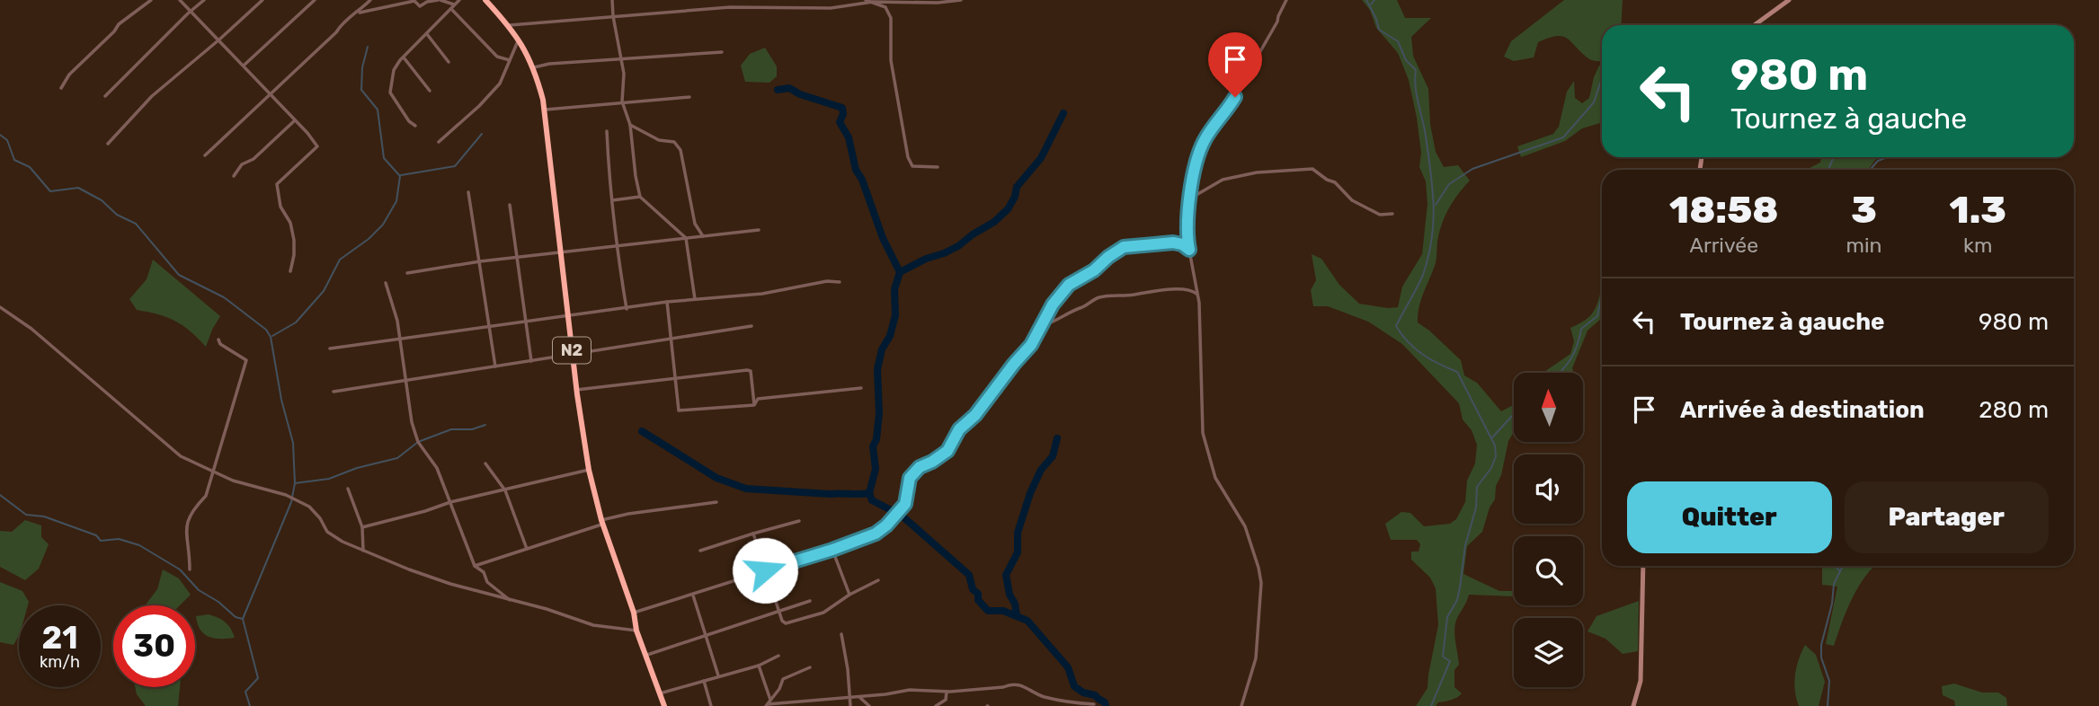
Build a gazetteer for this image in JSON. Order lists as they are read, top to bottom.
{
  "streets": {
    "highway": ["N2"]
  },
  "north": "top",
  "page": {
    "turn": ["980 m", "Tournez à gauche"],
    "eta": [
      "18:58",
      "Arrivée",
      "3",
      "min",
      "1.3",
      "km"
    ],
    "list": [
      {
        "name": "Tournez à gauche",
        "value": "980 m"
      },
      {
        "name": "Arrivée à destination",
        "value": "280 m"
      }
    ],
    "buttons": ["Quitter", "Partager"],
    "speed": "21 km/h",
    "limit": "30"
  }
}
